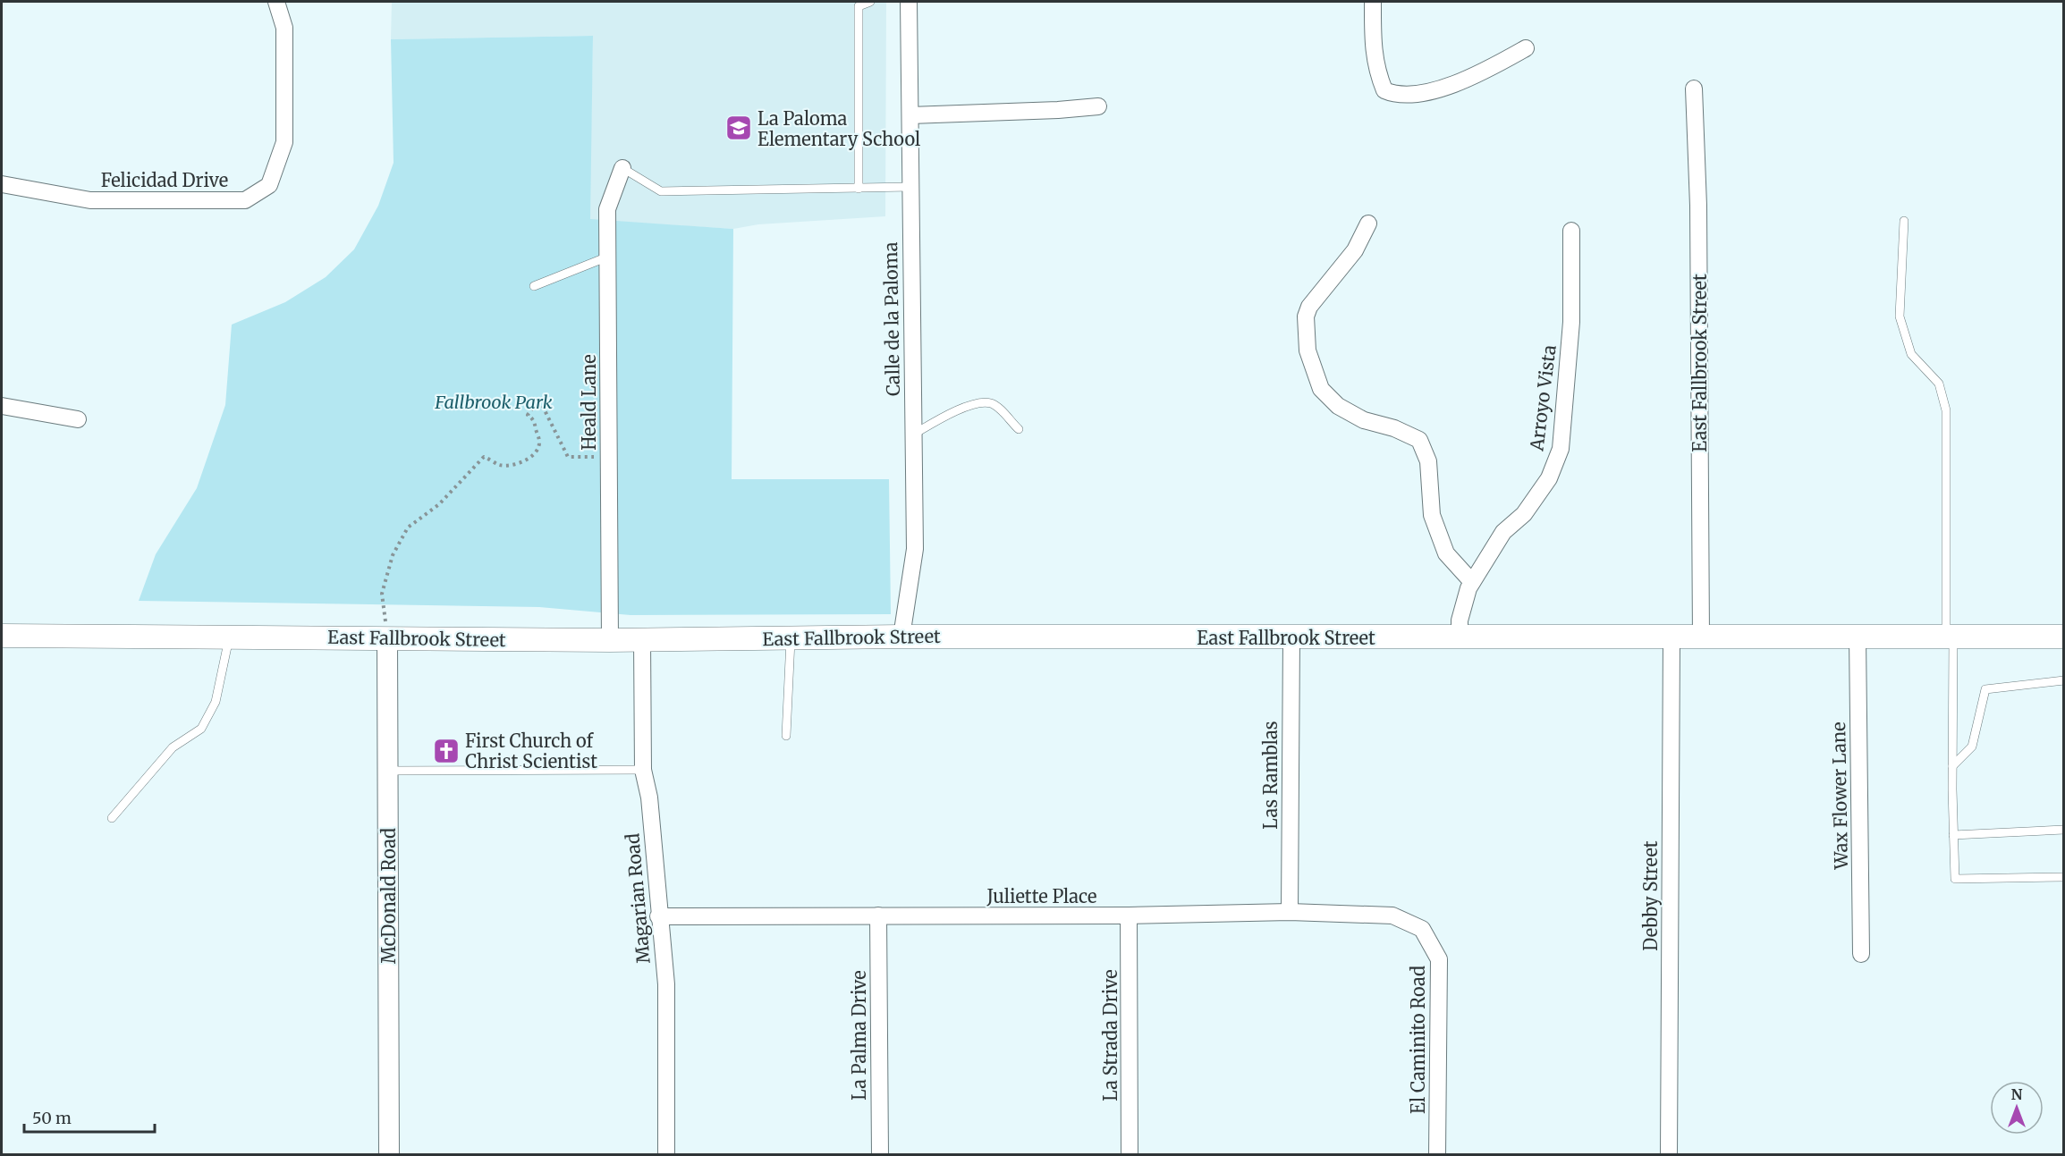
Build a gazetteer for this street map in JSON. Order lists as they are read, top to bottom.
{
  "streets": {
    "main road": ["East Fallbrook Street"],
    "street": [
      "Felicidad Drive",
      "Calle de la Paloma",
      "Arroyo Vista",
      "Heald Lane",
      "Las Ramblas",
      "Wax Flower Lane",
      "McDonald Road",
      "Juliette Place",
      "Debby Street",
      "Magarian Road",
      "La Palma Drive",
      "La Strada Drive",
      "El Caminito Road"
    ]
  },
  "crossings": [
    ["Calle de la Paloma", "East Fallbrook Street"],
    ["East Fallbrook Street", "Arroyo Vista"],
    ["East Fallbrook Street", "Heald Lane"],
    ["East Fallbrook Street", "Las Ramblas"],
    ["East Fallbrook Street", "Wax Flower Lane"],
    ["East Fallbrook Street", "McDonald Road"],
    ["East Fallbrook Street", "Debby Street"],
    ["East Fallbrook Street", "Magarian Road"],
    ["Las Ramblas", "Juliette Place"],
    ["Juliette Place", "Magarian Road"],
    ["Juliette Place", "La Palma Drive"],
    ["Juliette Place", "La Strada Drive"],
    ["Juliette Place", "El Caminito Road"]
  ],
  "parks": ["Fallbrook Park"],
  "places": {
    "school or university": ["La Paloma Elementary School"],
    "church": ["First Church of Christ Scientist"]
  },
  "scale_bar": "50 m",
  "north": "top"
}
